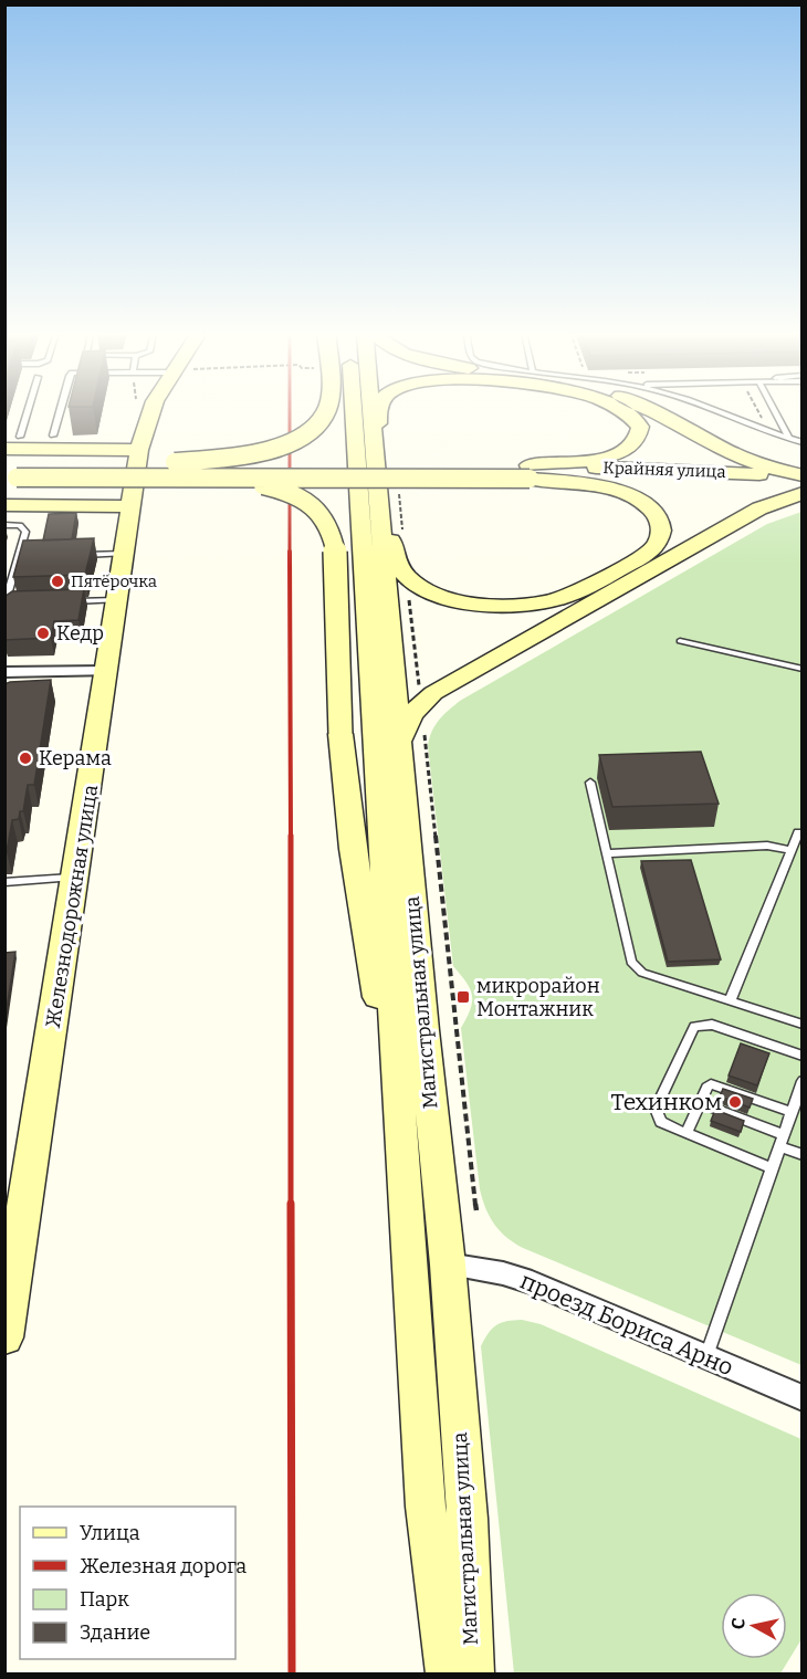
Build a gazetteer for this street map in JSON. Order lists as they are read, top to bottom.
{
  "streets": {
    "main road": ["Крайняя улица", "Железнодорожная улица", "Магистральная улица"],
    "street": ["проезд Бориса Арно"]
  },
  "crossings": [
    ["Магистральная улица", "проезд Бориса Арно"]
  ],
  "places": {
    "other": [
      "Пятёрочка",
      "Кедр",
      "Керама",
      "Техинком"
    ],
    "transit": ["микрорайон Монтажник"]
  },
  "legend": [
    "Улица",
    "Железная дорога",
    "Парк",
    "Здание"
  ],
  "north": "left"
}
